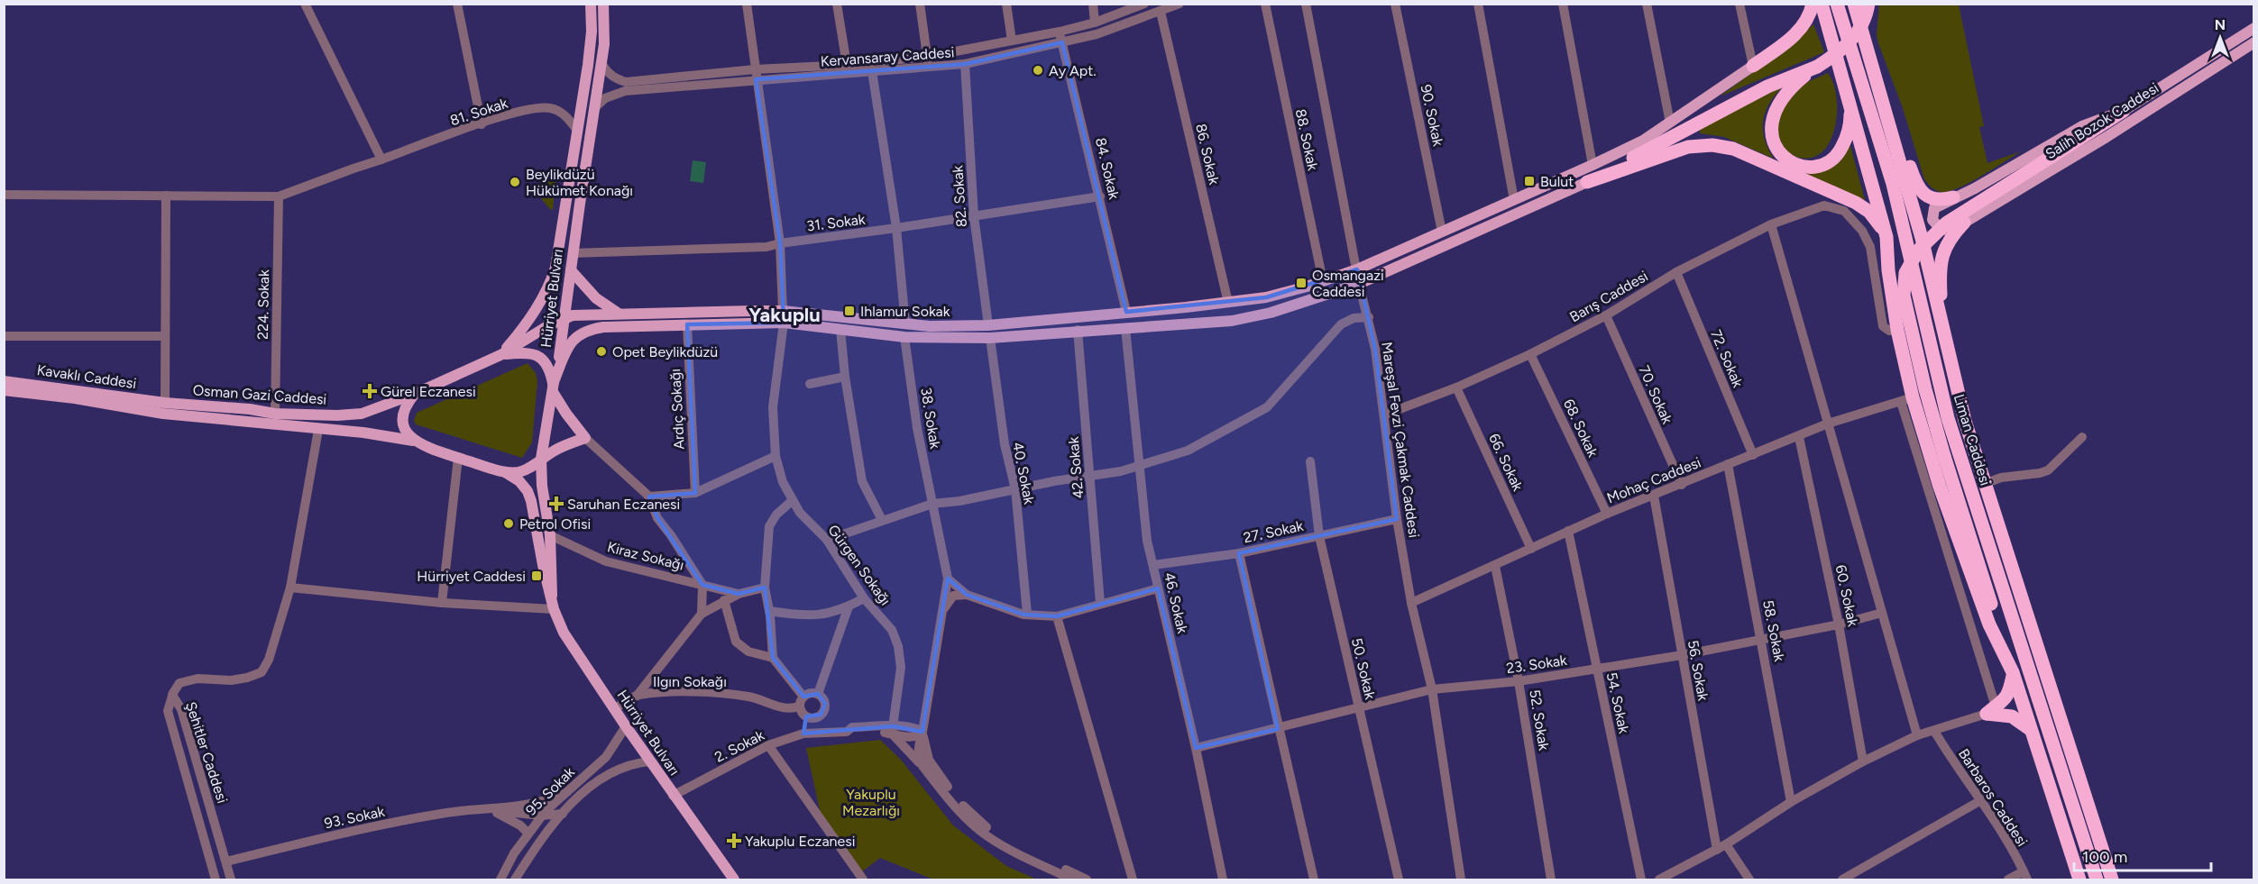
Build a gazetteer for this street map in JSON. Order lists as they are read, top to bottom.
{
  "streets": {
    "highway": ["Liman Caddesi"],
    "main road": [
      "Salih Bozok Caddesi",
      "Hürriyet Bulvarı",
      "Kavaklı Caddesi",
      "Osman Gazi Caddesi"
    ],
    "street": [
      "Kervansaray Caddesi",
      "81. Sokak",
      "90. Sokak",
      "88. Sokak",
      "86. Sokak",
      "84. Sokak",
      "82. Sokak",
      "31. Sokak",
      "Barış Caddesi",
      "224. Sokak",
      "72. Sokak",
      "70. Sokak",
      "Ardıç Sokağı",
      "38. Sokak",
      "68. Sokak",
      "Mareşal Fevzi Çakmak Caddesi",
      "66. Sokak",
      "42. Sokak",
      "40. Sokak",
      "Mohaç Caddesi",
      "27. Sokak",
      "Kiraz Sokağı",
      "Gürgen Sokağı",
      "60. Sokak",
      "46. Sokak",
      "58. Sokak",
      "23. Sokak",
      "50. Sokak",
      "56. Sokak",
      "Ilgın Sokağı",
      "54. Sokak",
      "52. Sokak",
      "2. Sokak",
      "Şehitler Caddesi",
      "95. Sokak",
      "Barbaros Caddesi",
      "93. Sokak"
    ]
  },
  "crossings": [
    ["Kervansaray Caddesi", "86. Sokak"],
    ["Kervansaray Caddesi", "84. Sokak"],
    ["Kervansaray Caddesi", "82. Sokak"],
    ["Kervansaray Caddesi", "Hürriyet Bulvarı"],
    ["Kervansaray Caddesi", "Gürgen Sokağı"],
    ["81. Sokak", "Hürriyet Bulvarı"],
    ["81. Sokak", "224. Sokak"],
    ["84. Sokak", "31. Sokak"],
    ["82. Sokak", "31. Sokak"],
    ["31. Sokak", "Hürriyet Bulvarı"],
    ["31. Sokak", "Gürgen Sokağı"],
    ["Barış Caddesi", "72. Sokak"],
    ["Barış Caddesi", "70. Sokak"],
    ["Barış Caddesi", "68. Sokak"],
    ["Barış Caddesi", "Mareşal Fevzi Çakmak Caddesi"],
    ["Barış Caddesi", "66. Sokak"],
    ["Hürriyet Bulvarı", "Osman Gazi Caddesi"],
    ["Hürriyet Bulvarı", "Kiraz Sokağı"],
    ["Hürriyet Bulvarı", "Ilgın Sokağı"],
    ["Hürriyet Bulvarı", "2. Sokak"],
    ["Hürriyet Bulvarı", "95. Sokak"],
    ["224. Sokak", "Osman Gazi Caddesi"],
    ["72. Sokak", "Mohaç Caddesi"],
    ["Kavaklı Caddesi", "Osman Gazi Caddesi"],
    ["70. Sokak", "Mohaç Caddesi"],
    ["68. Sokak", "Mohaç Caddesi"],
    ["Mareşal Fevzi Çakmak Caddesi", "Mohaç Caddesi"],
    ["Mareşal Fevzi Çakmak Caddesi", "27. Sokak"],
    ["Mareşal Fevzi Çakmak Caddesi", "23. Sokak"],
    ["66. Sokak", "Mohaç Caddesi"],
    ["Mohaç Caddesi", "60. Sokak"],
    ["Mohaç Caddesi", "58. Sokak"],
    ["Mohaç Caddesi", "56. Sokak"],
    ["Mohaç Caddesi", "54. Sokak"],
    ["Mohaç Caddesi", "52. Sokak"],
    ["27. Sokak", "46. Sokak"],
    ["27. Sokak", "50. Sokak"],
    ["Gürgen Sokağı", "2. Sokak"],
    ["60. Sokak", "23. Sokak"],
    ["46. Sokak", "23. Sokak"],
    ["58. Sokak", "23. Sokak"],
    ["23. Sokak", "50. Sokak"],
    ["23. Sokak", "56. Sokak"],
    ["23. Sokak", "54. Sokak"],
    ["23. Sokak", "52. Sokak"],
    ["Şehitler Caddesi", "93. Sokak"]
  ],
  "districts": ["Yakuplu"],
  "parks": ["Yakuplu Mezarlığı"],
  "places": {
    "other": [
      "Ay Apt.",
      "Beylikdüzü Hükümet Konağı",
      "Opet Beylikdüzü",
      "Petrol Ofisi"
    ],
    "transit": [
      "Bulut",
      "Osmangazi Caddesi",
      "Ihlamur Sokak",
      "Hürriyet Caddesi"
    ],
    "health": ["Gürel Eczanesi", "Saruhan Eczanesi", "Yakuplu Eczanesi"]
  },
  "scale_bar": "100 m",
  "north": "top"
}
